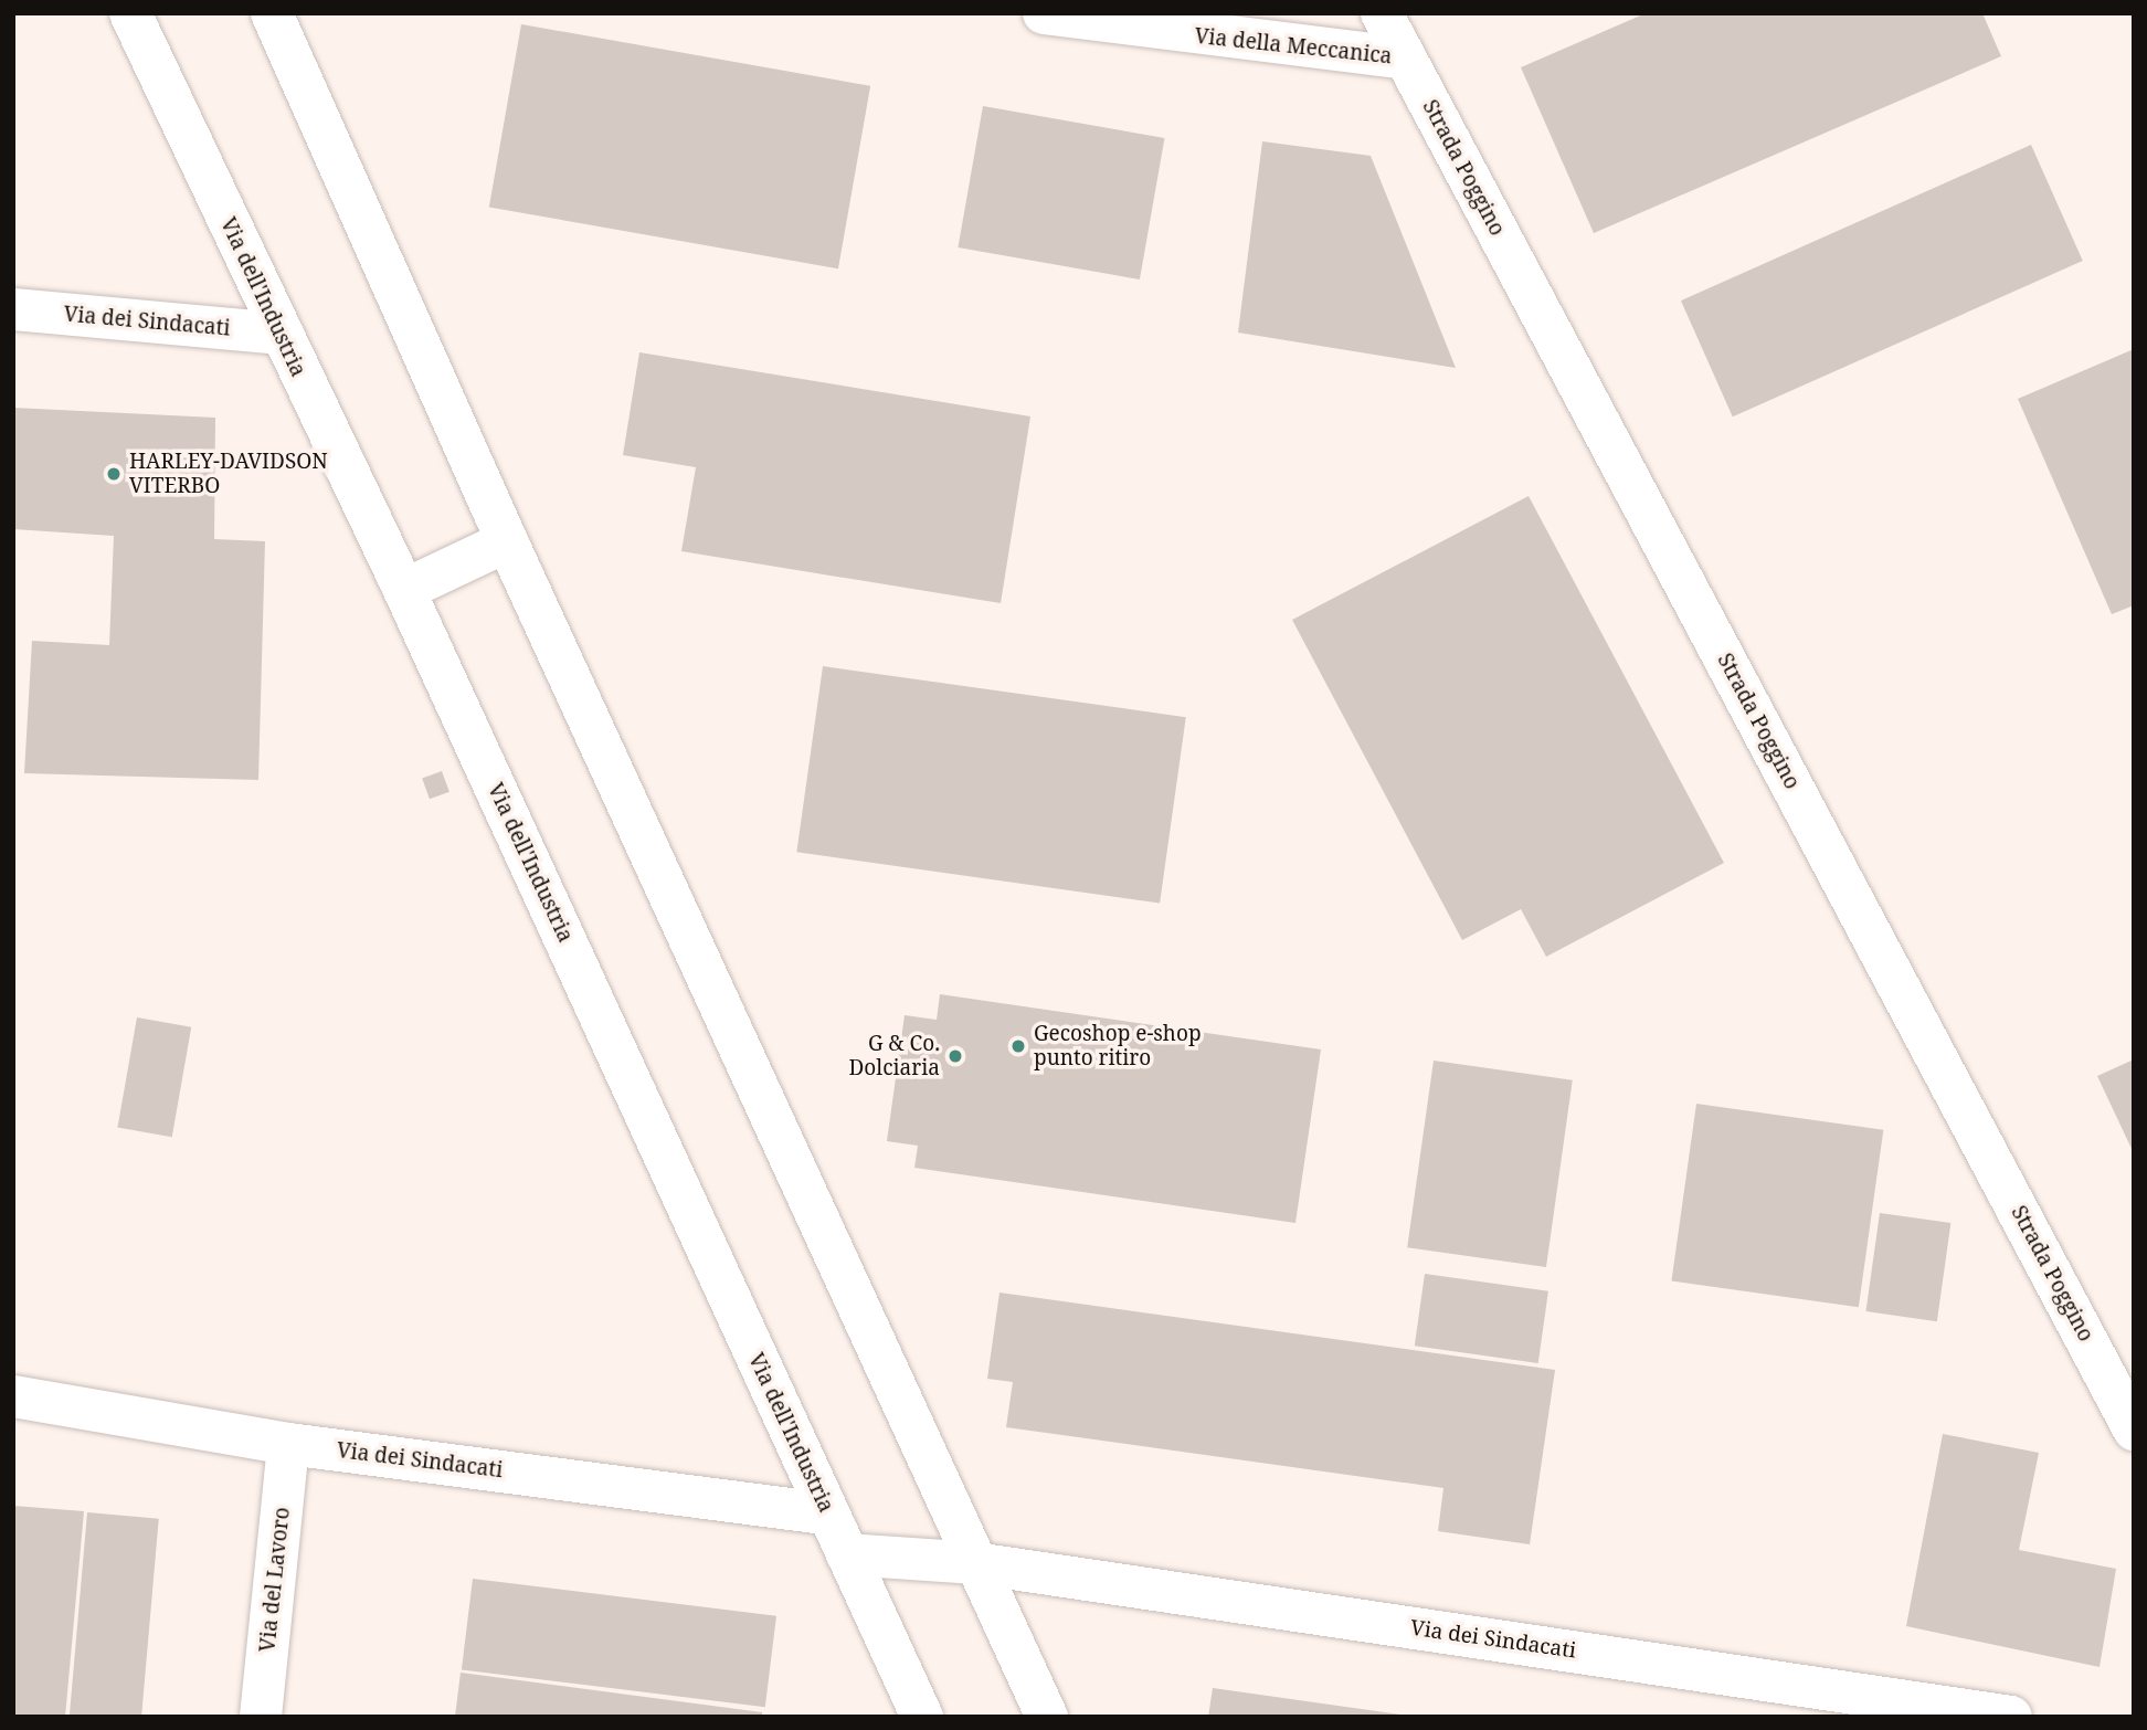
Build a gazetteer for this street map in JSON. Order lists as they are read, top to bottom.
{
  "streets": {
    "street": [
      "Via della Meccanica",
      "Strada Poggino",
      "Via dell'Industria",
      "Via dei Sindacati",
      "Via del Lavoro"
    ]
  },
  "crossings": [
    ["Via della Meccanica", "Strada Poggino"],
    ["Via dell'Industria", "Via dei Sindacati"],
    ["Via dei Sindacati", "Via del Lavoro"]
  ],
  "places": ["HARLEY-DAVIDSON VITERBO", "Gecoshop e-shop punto ritiro", "G & Co. Dolciaria"]
}
